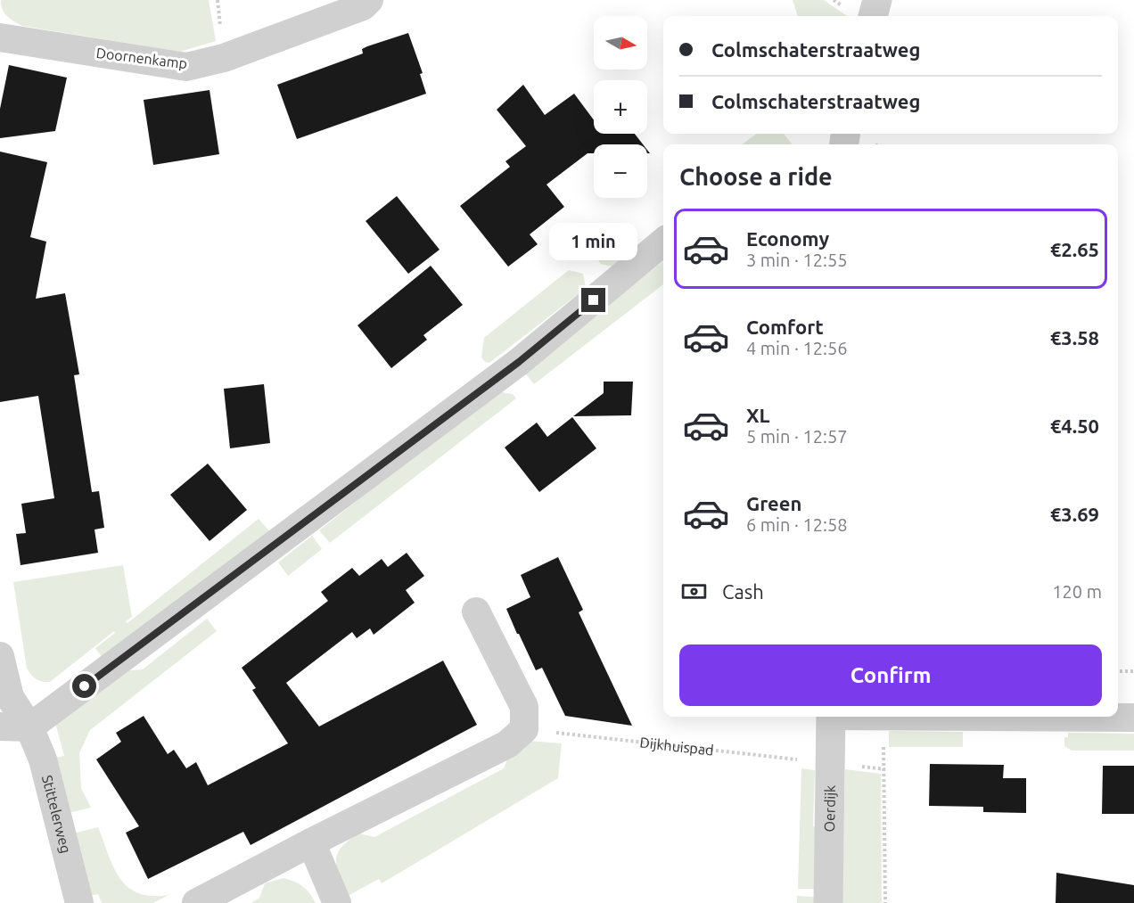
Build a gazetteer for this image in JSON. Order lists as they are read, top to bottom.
{
  "streets": {
    "street": ["Doornenkamp", "Oerdijk", "Stittelerweg"],
    "path": ["Dijkhuispad"]
  },
  "crossings": [
    ["Dijkhuispad", "Oerdijk"]
  ],
  "north": "right",
  "page": {
    "map_buttons": ["+", "−"],
    "banner": ["Colmschaterstraatweg", "Colmschaterstraatweg"],
    "heading": "Choose a ride",
    "list": [
      {
        "name": "Economy",
        "note": "3 min · 12:55",
        "value": "€2.65"
      },
      {
        "name": "Comfort",
        "note": "4 min · 12:56",
        "value": "€3.58"
      },
      {
        "name": "XL",
        "note": "5 min · 12:57",
        "value": "€4.50"
      },
      {
        "name": "Green",
        "note": "6 min · 12:58",
        "value": "€3.69"
      }
    ],
    "bubble": "1 min",
    "pay": ["Cash", "120 m"],
    "buttons": "Confirm"
  }
}
